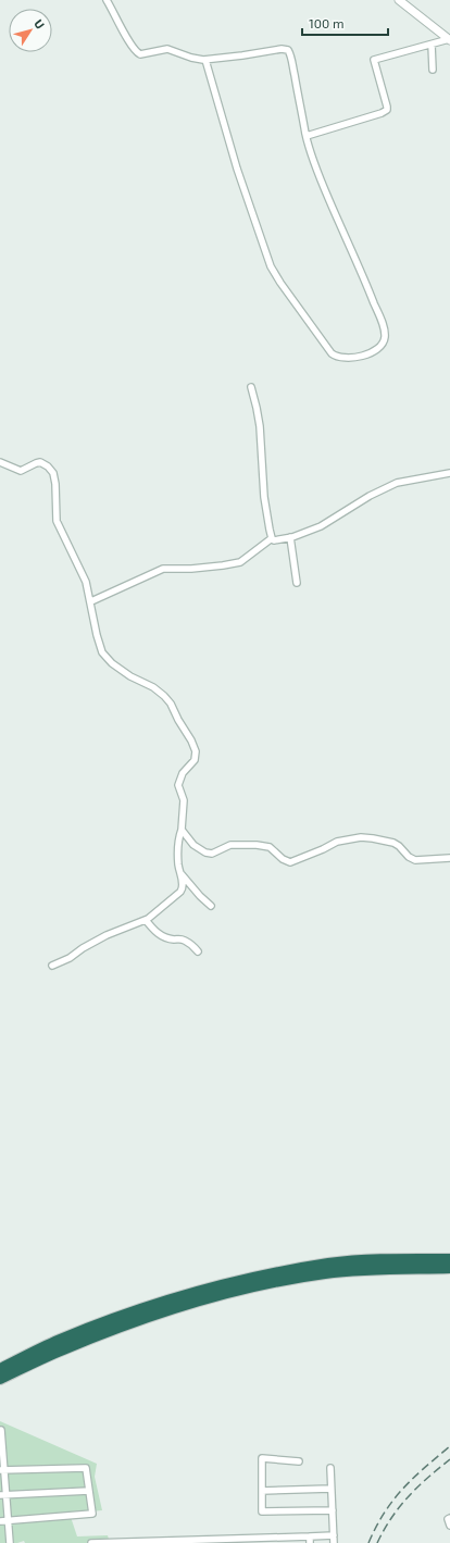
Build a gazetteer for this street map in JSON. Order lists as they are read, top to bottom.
{
  "scale_bar": "100 m",
  "north": "top right"
}
